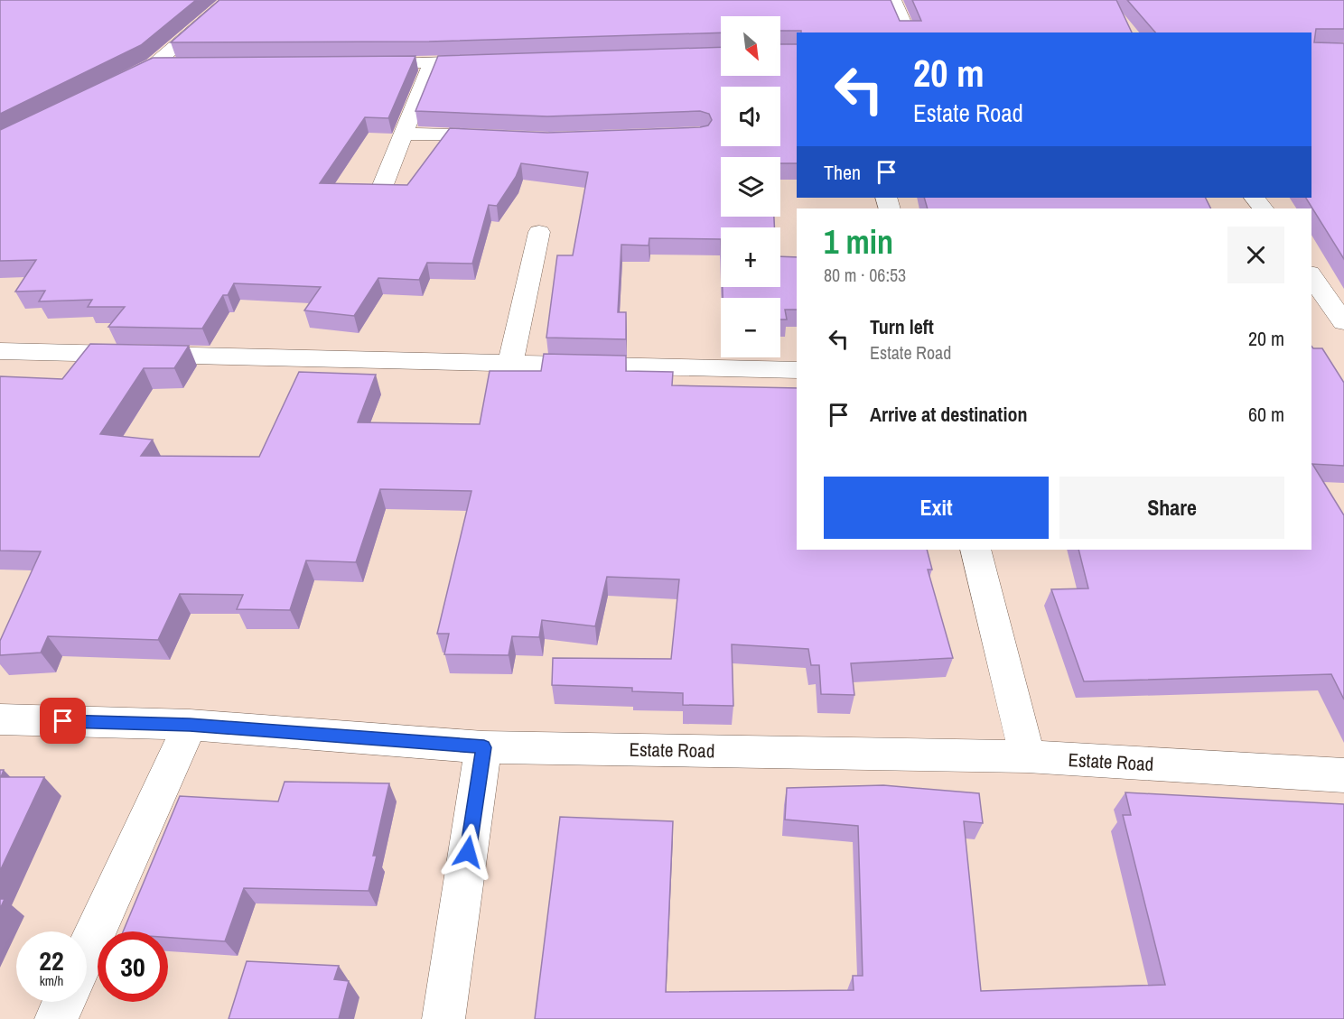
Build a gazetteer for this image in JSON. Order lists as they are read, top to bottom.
{
  "streets": {
    "street": ["Estate Road"]
  },
  "north": "bottom right",
  "page": {
    "map_buttons": ["+", "−"],
    "turn": ["20 m", "Estate Road"],
    "then": "Then",
    "heading": ["1 min", "80 m · 06:53"],
    "list": [
      {
        "name": "Turn left",
        "note": "Estate Road",
        "value": "20 m"
      },
      {
        "name": "Arrive at destination",
        "value": "60 m"
      }
    ],
    "buttons": ["Exit", "Share"],
    "speed": "22 km/h",
    "limit": "30"
  }
}
